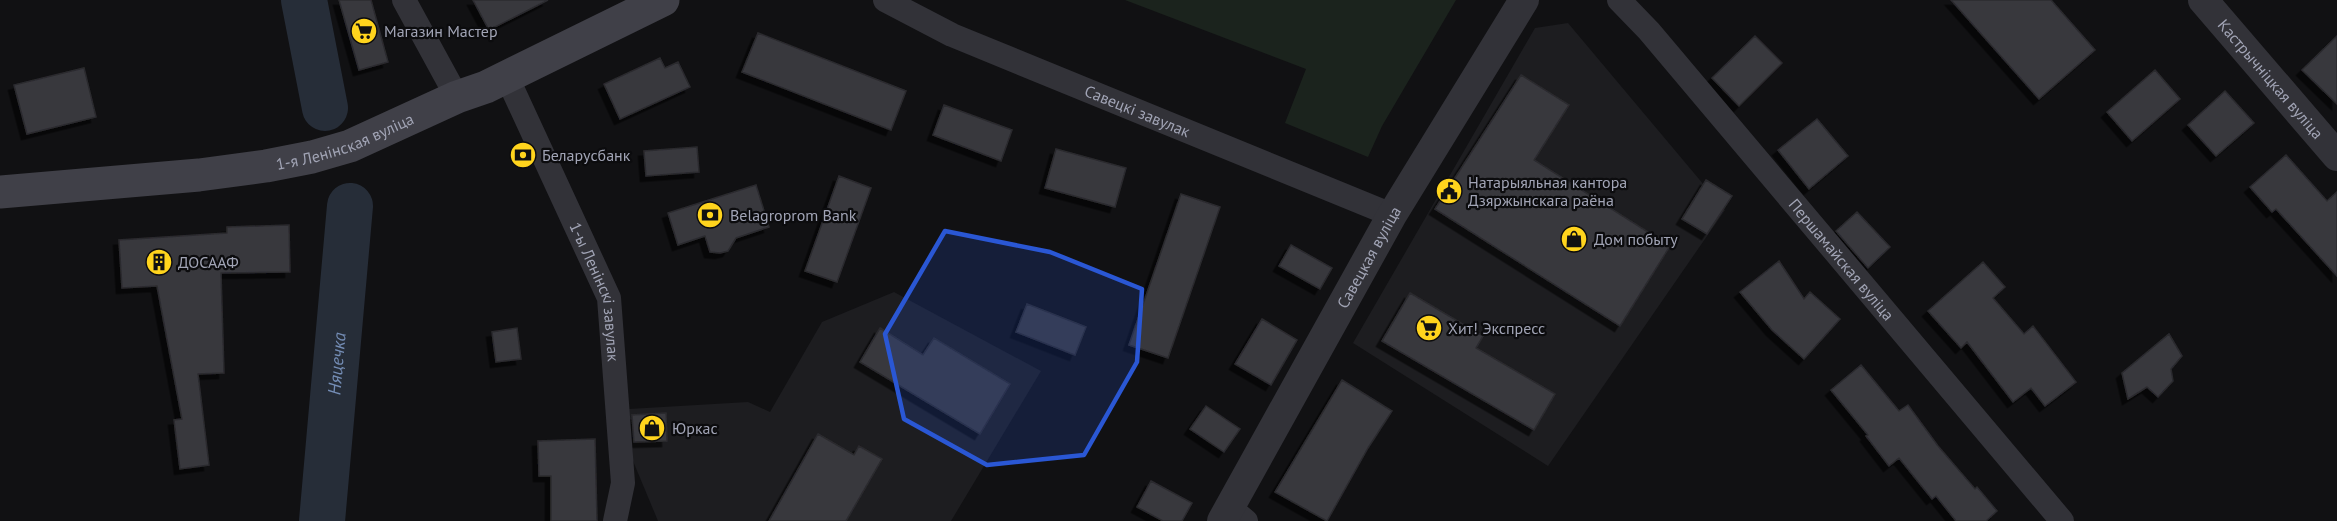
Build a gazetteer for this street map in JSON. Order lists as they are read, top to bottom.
{
  "streets": {
    "main road": ["1-я Ленінская вуліца"],
    "street": [
      "Кастрычніцкая вуліца",
      "Савецкі завулак",
      "Савецкая вуліца",
      "Першамайская вуліца",
      "1-ы Ленінскі завулак"
    ]
  },
  "crossings": [
    ["Савецкі завулак", "Савецкая вуліца"],
    ["1-я Ленінская вуліца", "1-ы Ленінскі завулак"]
  ],
  "water": ["Няцечка"],
  "places": {
    "supermarket": ["Магазин Мастер", "Хит! Экспресс"],
    "bank": ["Беларусбанк", "Belagroprom Bank"],
    "public building": ["Натарыяльная кантора Дзяржынскага раёна"],
    "shop": ["Дом побыту", "Юркас"],
    "building": ["ДОСААФ"]
  }
}
